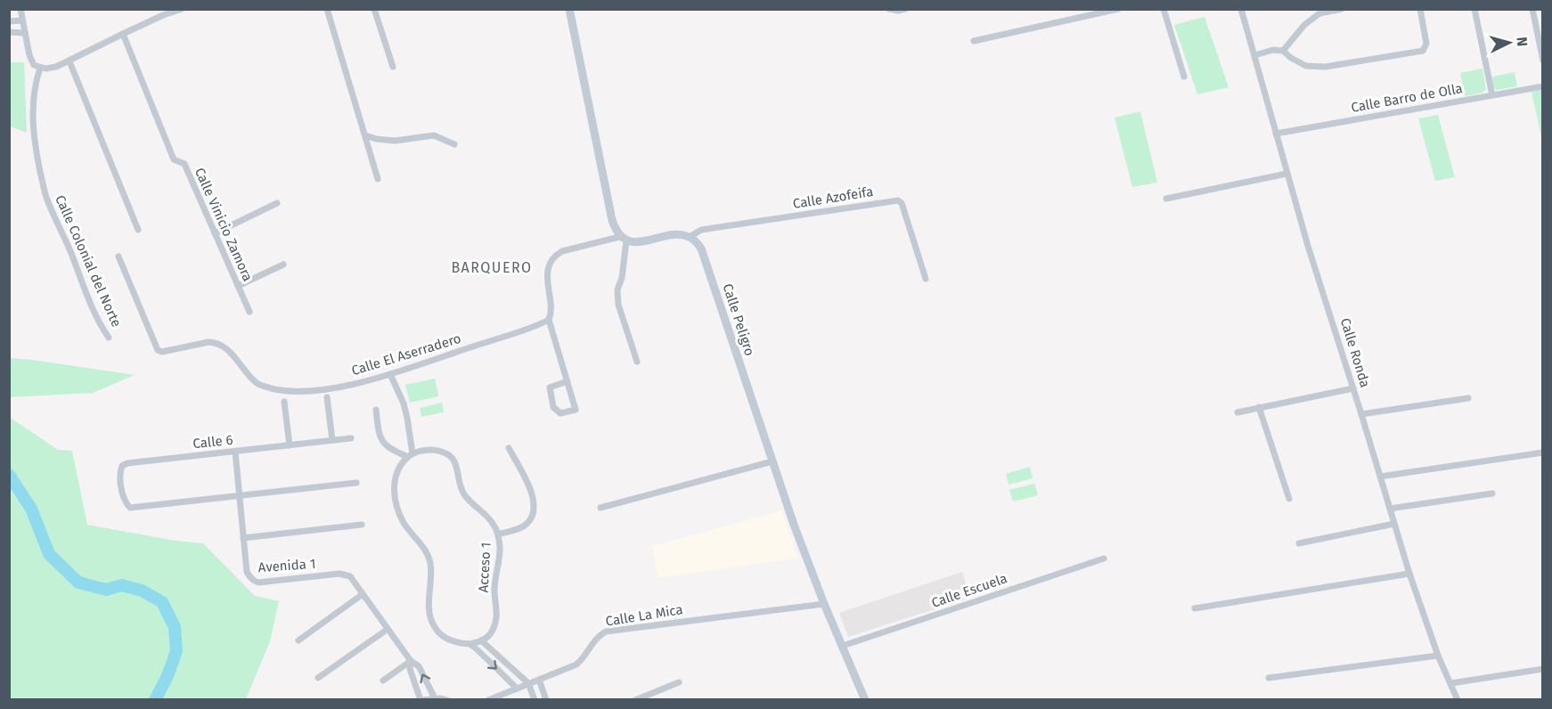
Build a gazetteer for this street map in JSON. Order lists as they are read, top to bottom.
{
  "streets": {
    "main road": ["Calle Peligro"],
    "street": [
      "Calle Barro de Olla",
      "Calle Azofeifa",
      "Calle Vinicio Zamora",
      "Calle Colonial del Norte",
      "Calle Ronda",
      "Calle El Aserradero",
      "Calle 6",
      "Avenida 1",
      "Acceso 1",
      "Calle Escuela",
      "Calle La Mica"
    ]
  },
  "crossings": [
    ["Calle Barro de Olla", "Calle Ronda"],
    ["Calle Azofeifa", "Calle Peligro"],
    ["Calle Peligro", "Calle Escuela"],
    ["Calle Peligro", "Calle La Mica"],
    ["Calle 6", "Avenida 1"]
  ],
  "districts": ["BARQUERO"],
  "north": "right"
}
